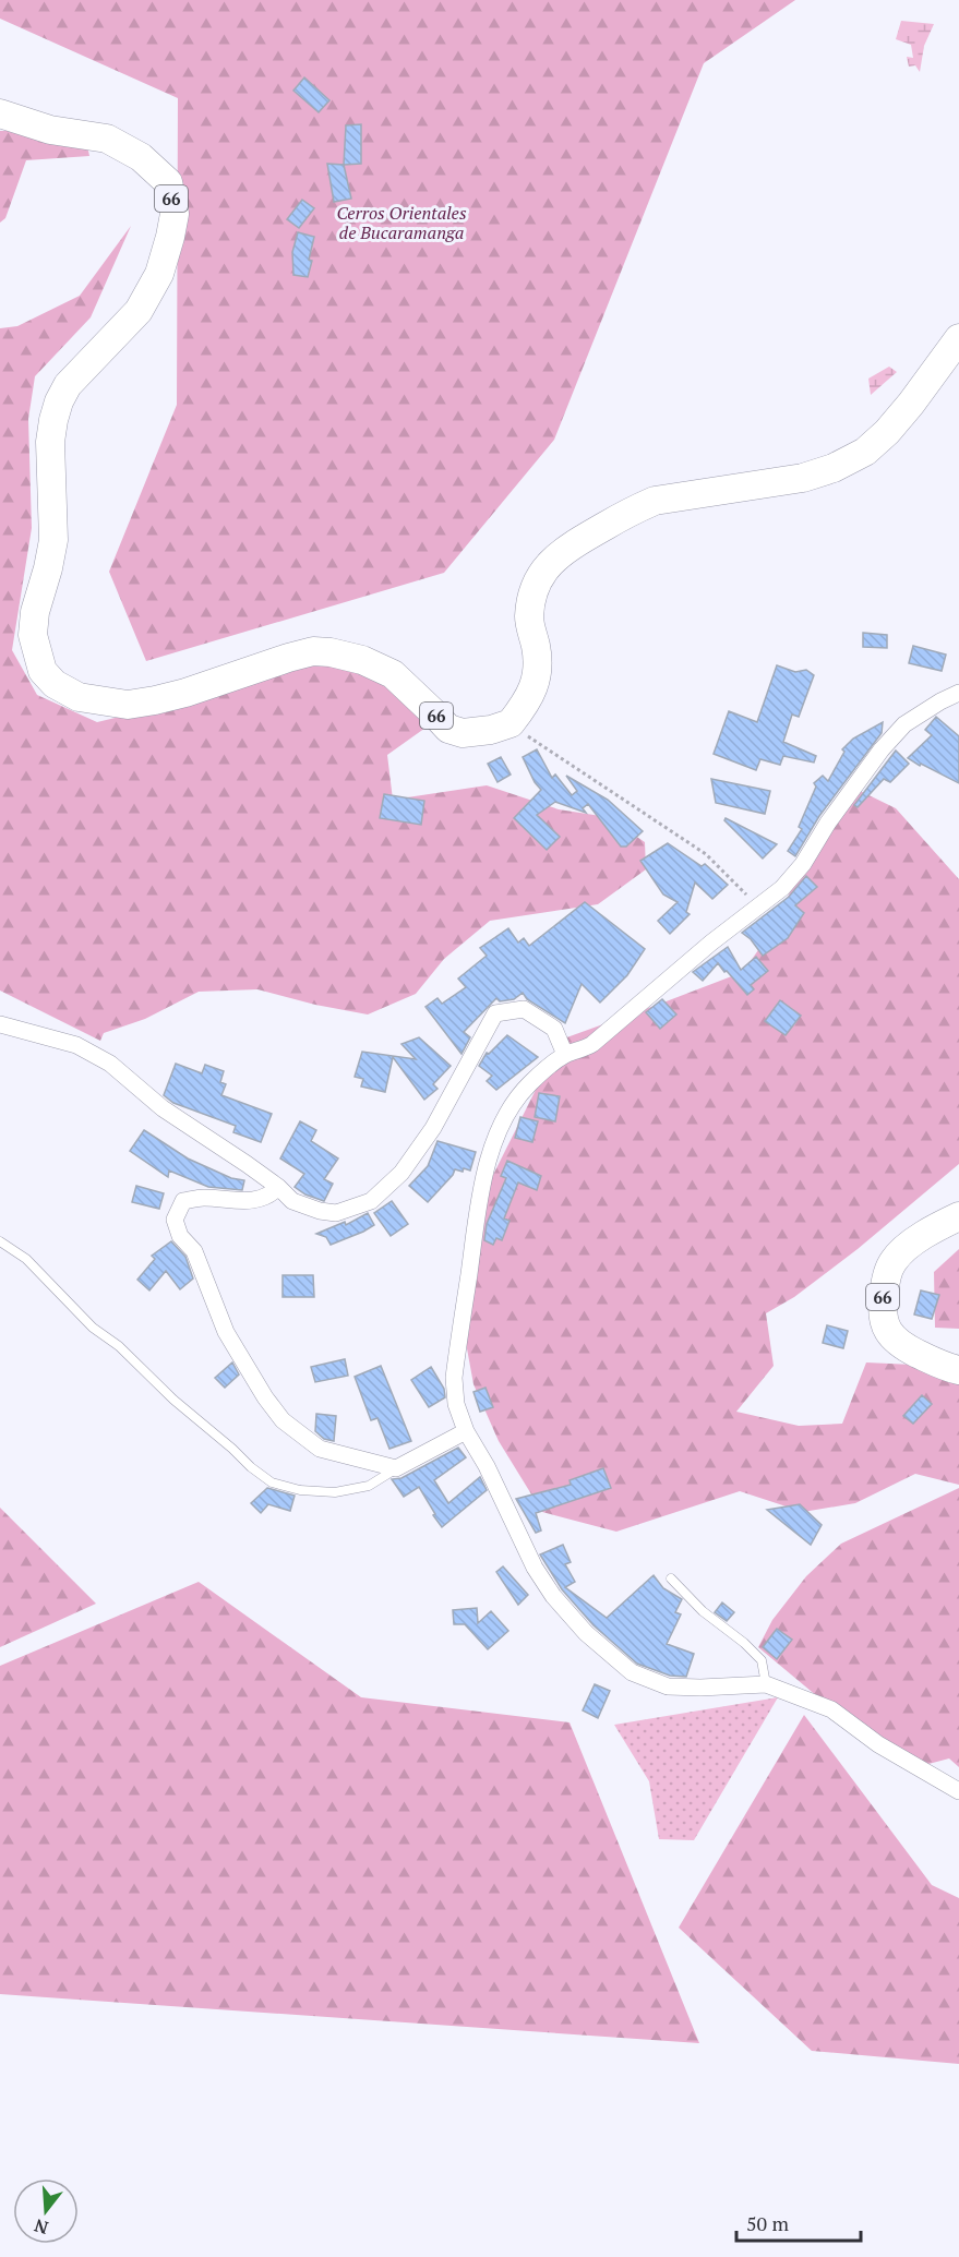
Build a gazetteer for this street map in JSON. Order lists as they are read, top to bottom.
{
  "streets": {
    "highway": ["66"]
  },
  "parks": ["Cerros Orientales de Bucaramanga"],
  "scale_bar": "50 m",
  "north": "bottom"
}
